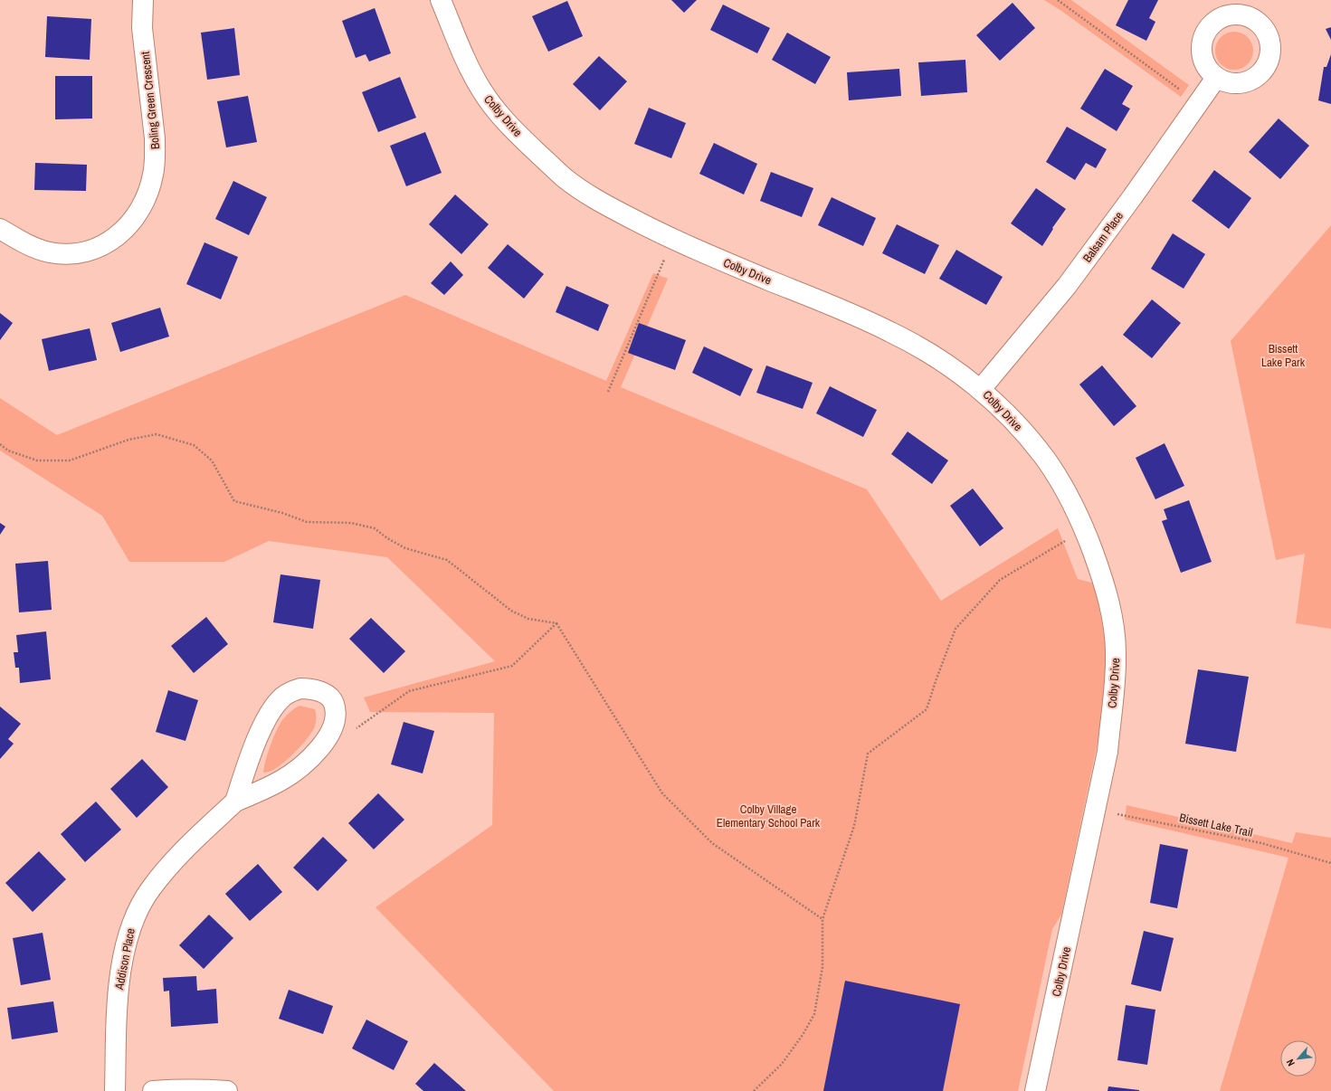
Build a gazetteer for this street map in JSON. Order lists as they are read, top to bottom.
{
  "streets": {
    "street": [
      "Boling Green Crescent",
      "Colby Drive",
      "Balsam Place",
      "Addison Place"
    ],
    "path": ["Bissett Lake Trail"]
  },
  "crossings": [
    ["Colby Drive", "Balsam Place"],
    ["Colby Drive", "Bissett Lake Trail"]
  ],
  "parks": ["Bissett Lake Park", "Colby Village Elementary School Park"],
  "north": "bottom left"
}
